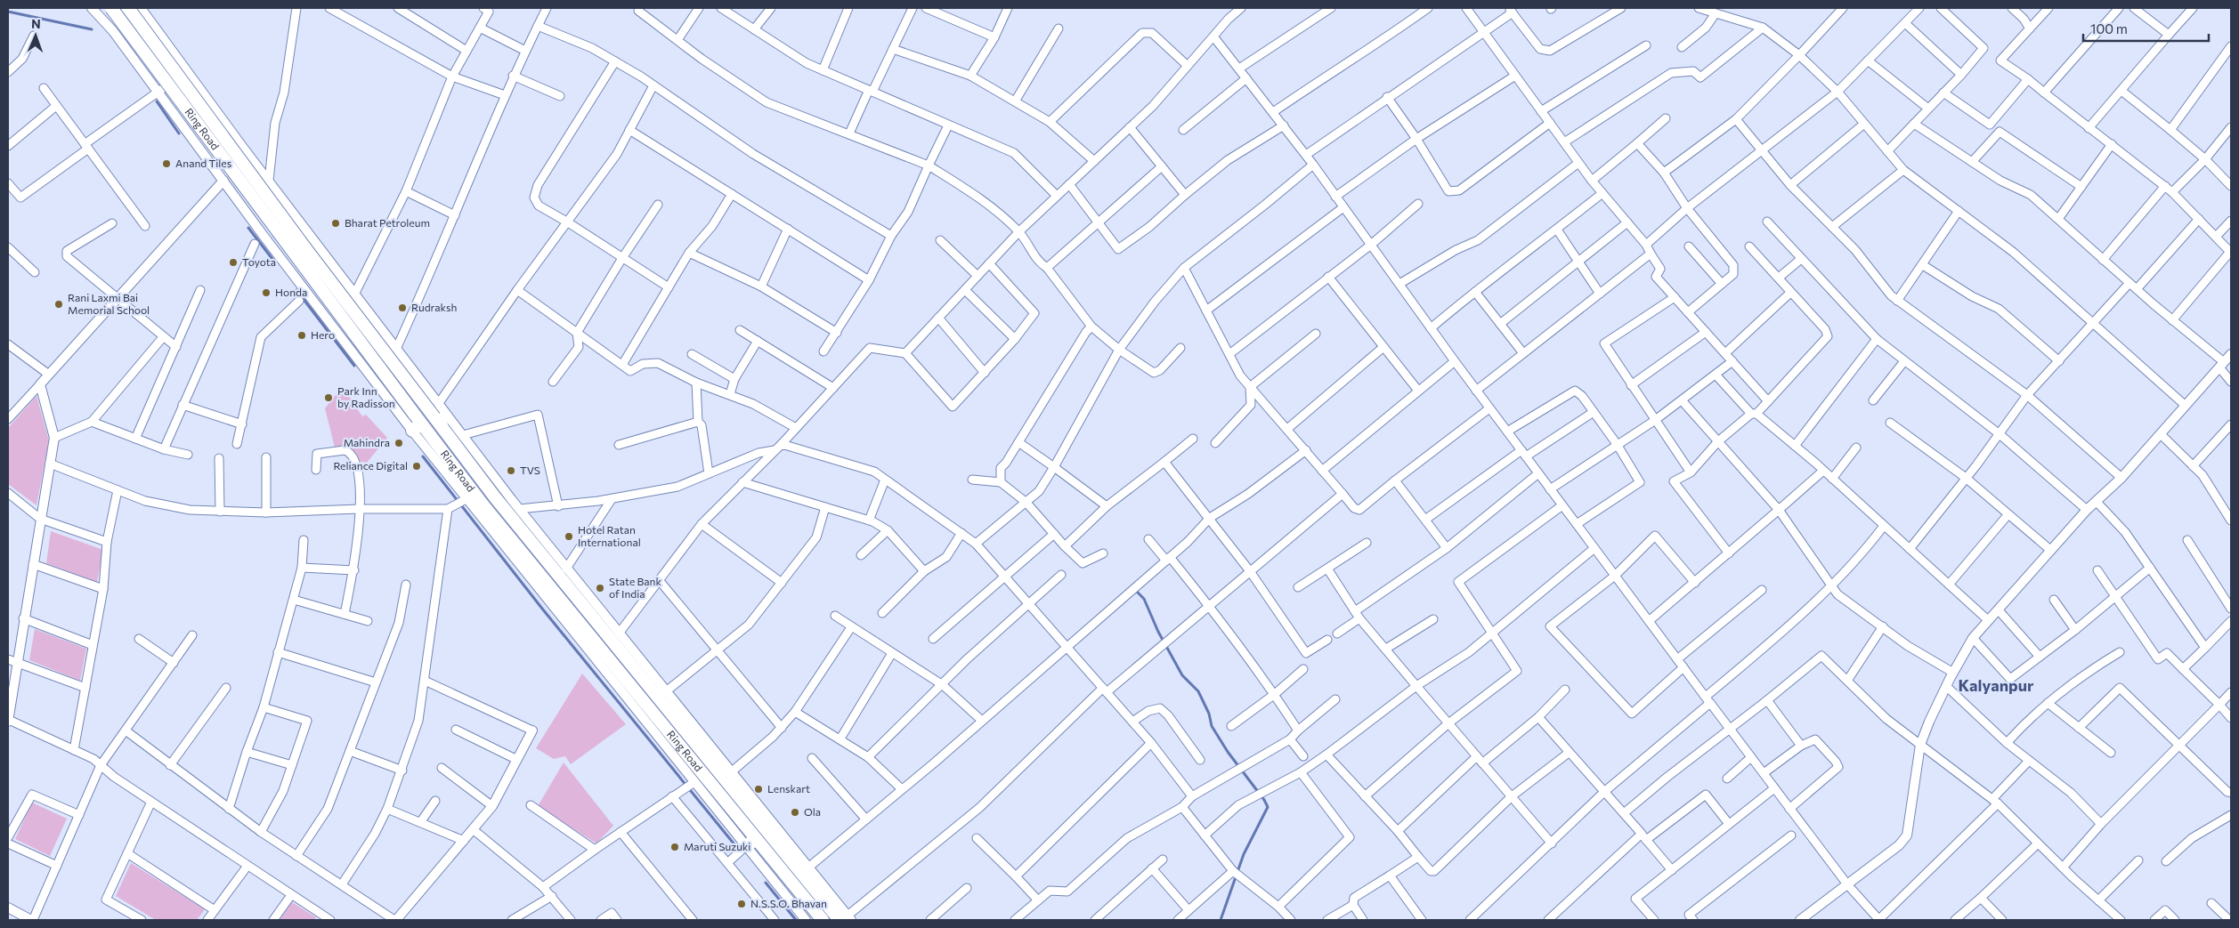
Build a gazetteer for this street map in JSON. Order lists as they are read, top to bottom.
{
  "streets": {
    "highway": ["Ring Road"]
  },
  "districts": ["Kalyanpur"],
  "places": [
    "Anand Tiles",
    "Bharat Petroleum",
    "Toyota",
    "Honda",
    "Rani Laxmi Bai Memorial School",
    "Rudraksh",
    "Hero",
    "Park Inn by Radisson",
    "Mahindra",
    "Reliance Digital",
    "TVS",
    "Hotel Ratan International",
    "State Bank of India",
    "Lenskart",
    "Ola",
    "Maruti Suzuki",
    "N.S.S.O. Bhavan"
  ],
  "scale_bar": "100 m",
  "north": "top"
}
